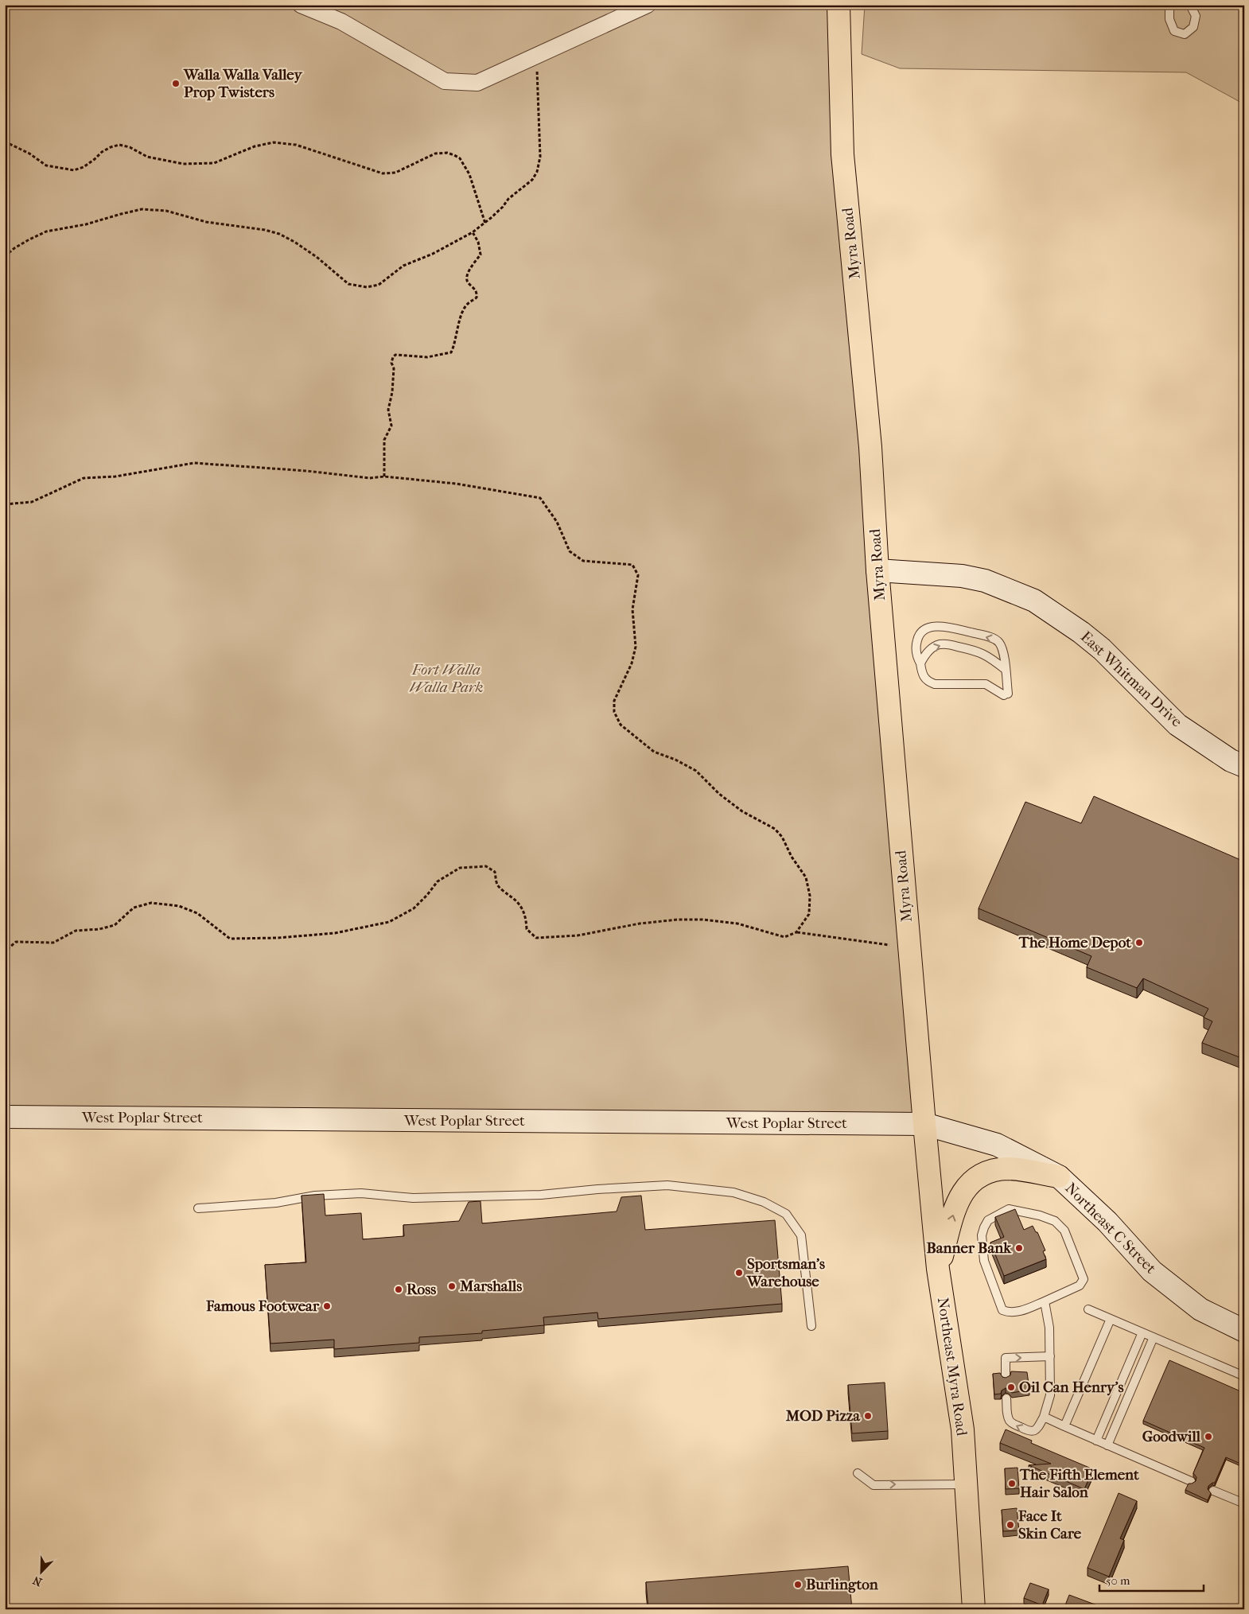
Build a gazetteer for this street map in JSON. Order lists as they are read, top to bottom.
{
  "streets": {
    "highway": ["Myra Road", "Northeast Myra Road"],
    "main road": ["East Whitman Drive", "West Poplar Street", "Northeast C Street"]
  },
  "crossings": [
    ["Myra Road", "East Whitman Drive"],
    ["Myra Road", "West Poplar Street"],
    ["Myra Road", "Northeast C Street"],
    ["Myra Road", "Northeast Myra Road"],
    ["West Poplar Street", "Northeast C Street"],
    ["West Poplar Street", "Northeast Myra Road"],
    ["Northeast C Street", "Northeast Myra Road"]
  ],
  "parks": ["Fort Walla Walla Park"],
  "places": [
    "Walla Walla Valley Prop Twisters",
    "The Home Depot",
    "Banner Bank",
    "Sportsman's Warehouse",
    "Marshalls",
    "Ross",
    "Famous Footwear",
    "Oil Can Henry's",
    "MOD Pizza",
    "Goodwill",
    "The Fifth Element Hair Salon",
    "Face It Skin Care",
    "Burlington"
  ],
  "scale_bar": "50 m",
  "north": "bottom left"
}
